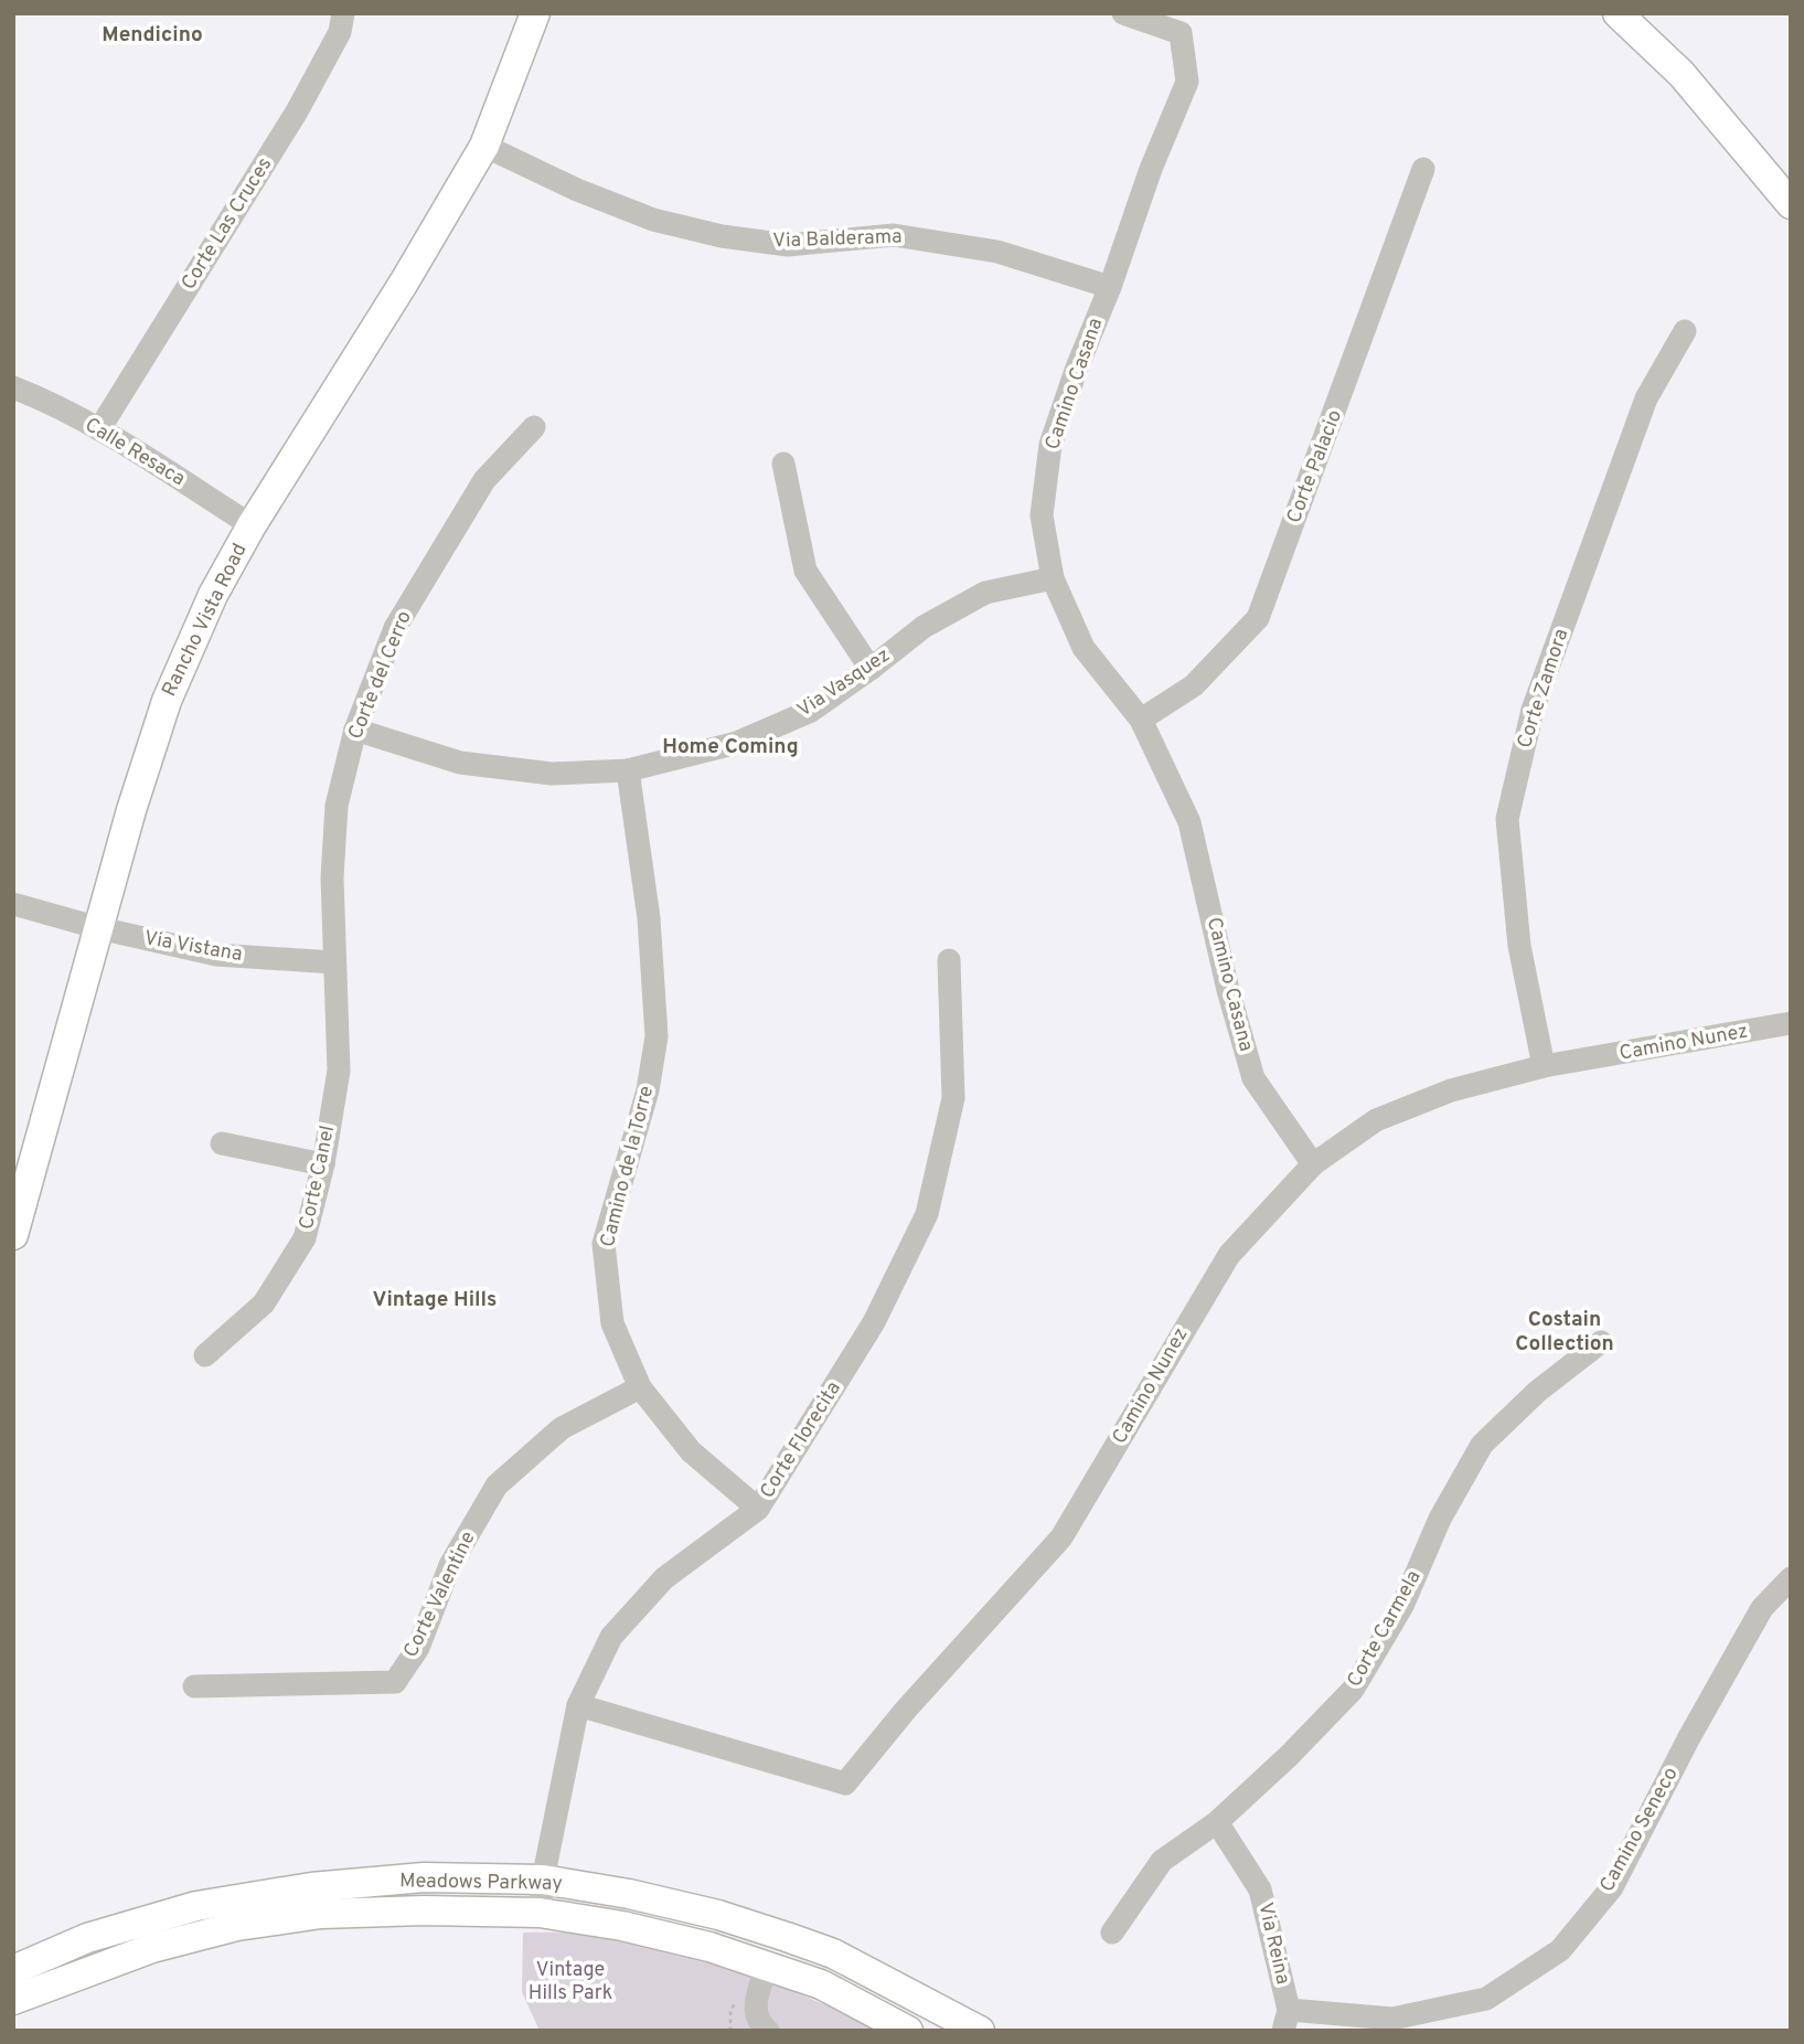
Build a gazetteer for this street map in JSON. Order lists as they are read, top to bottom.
{
  "streets": {
    "main road": ["Rancho Vista Road", "Meadows Parkway"],
    "street": [
      "Corte Las Cruces",
      "Via Balderama",
      "Camino Casana",
      "Calle Resaca",
      "Corte Palacio",
      "Corte del Cerro",
      "Via Vasquez",
      "Corte Zamora",
      "Via Vistana",
      "Camino Nunez",
      "Camino de la Torre",
      "Corte Canel",
      "Corte Florecita",
      "Corte Valentine",
      "Corte Carmela",
      "Camino Seneco",
      "Via Reina"
    ]
  },
  "crossings": [
    ["Corte Las Cruces", "Calle Resaca"],
    ["Via Balderama", "Camino Casana"],
    ["Via Balderama", "Rancho Vista Road"],
    ["Camino Casana", "Corte Palacio"],
    ["Camino Casana", "Via Vasquez"],
    ["Camino Casana", "Camino Nunez"],
    ["Calle Resaca", "Rancho Vista Road"],
    ["Rancho Vista Road", "Via Vistana"],
    ["Corte del Cerro", "Via Vasquez"],
    ["Corte del Cerro", "Via Vistana"],
    ["Corte del Cerro", "Corte Canel"],
    ["Via Vasquez", "Camino de la Torre"],
    ["Corte Zamora", "Camino Nunez"],
    ["Via Vistana", "Corte Canel"],
    ["Camino Nunez", "Corte Florecita"],
    ["Camino de la Torre", "Corte Florecita"],
    ["Camino de la Torre", "Corte Valentine"],
    ["Corte Florecita", "Meadows Parkway"],
    ["Corte Carmela", "Via Reina"],
    ["Camino Seneco", "Via Reina"]
  ],
  "districts": [
    "Mendicino",
    "Home Coming",
    "Vintage Hills",
    "Costain Collection"
  ],
  "parks": ["Vintage Hills Park"]
}
